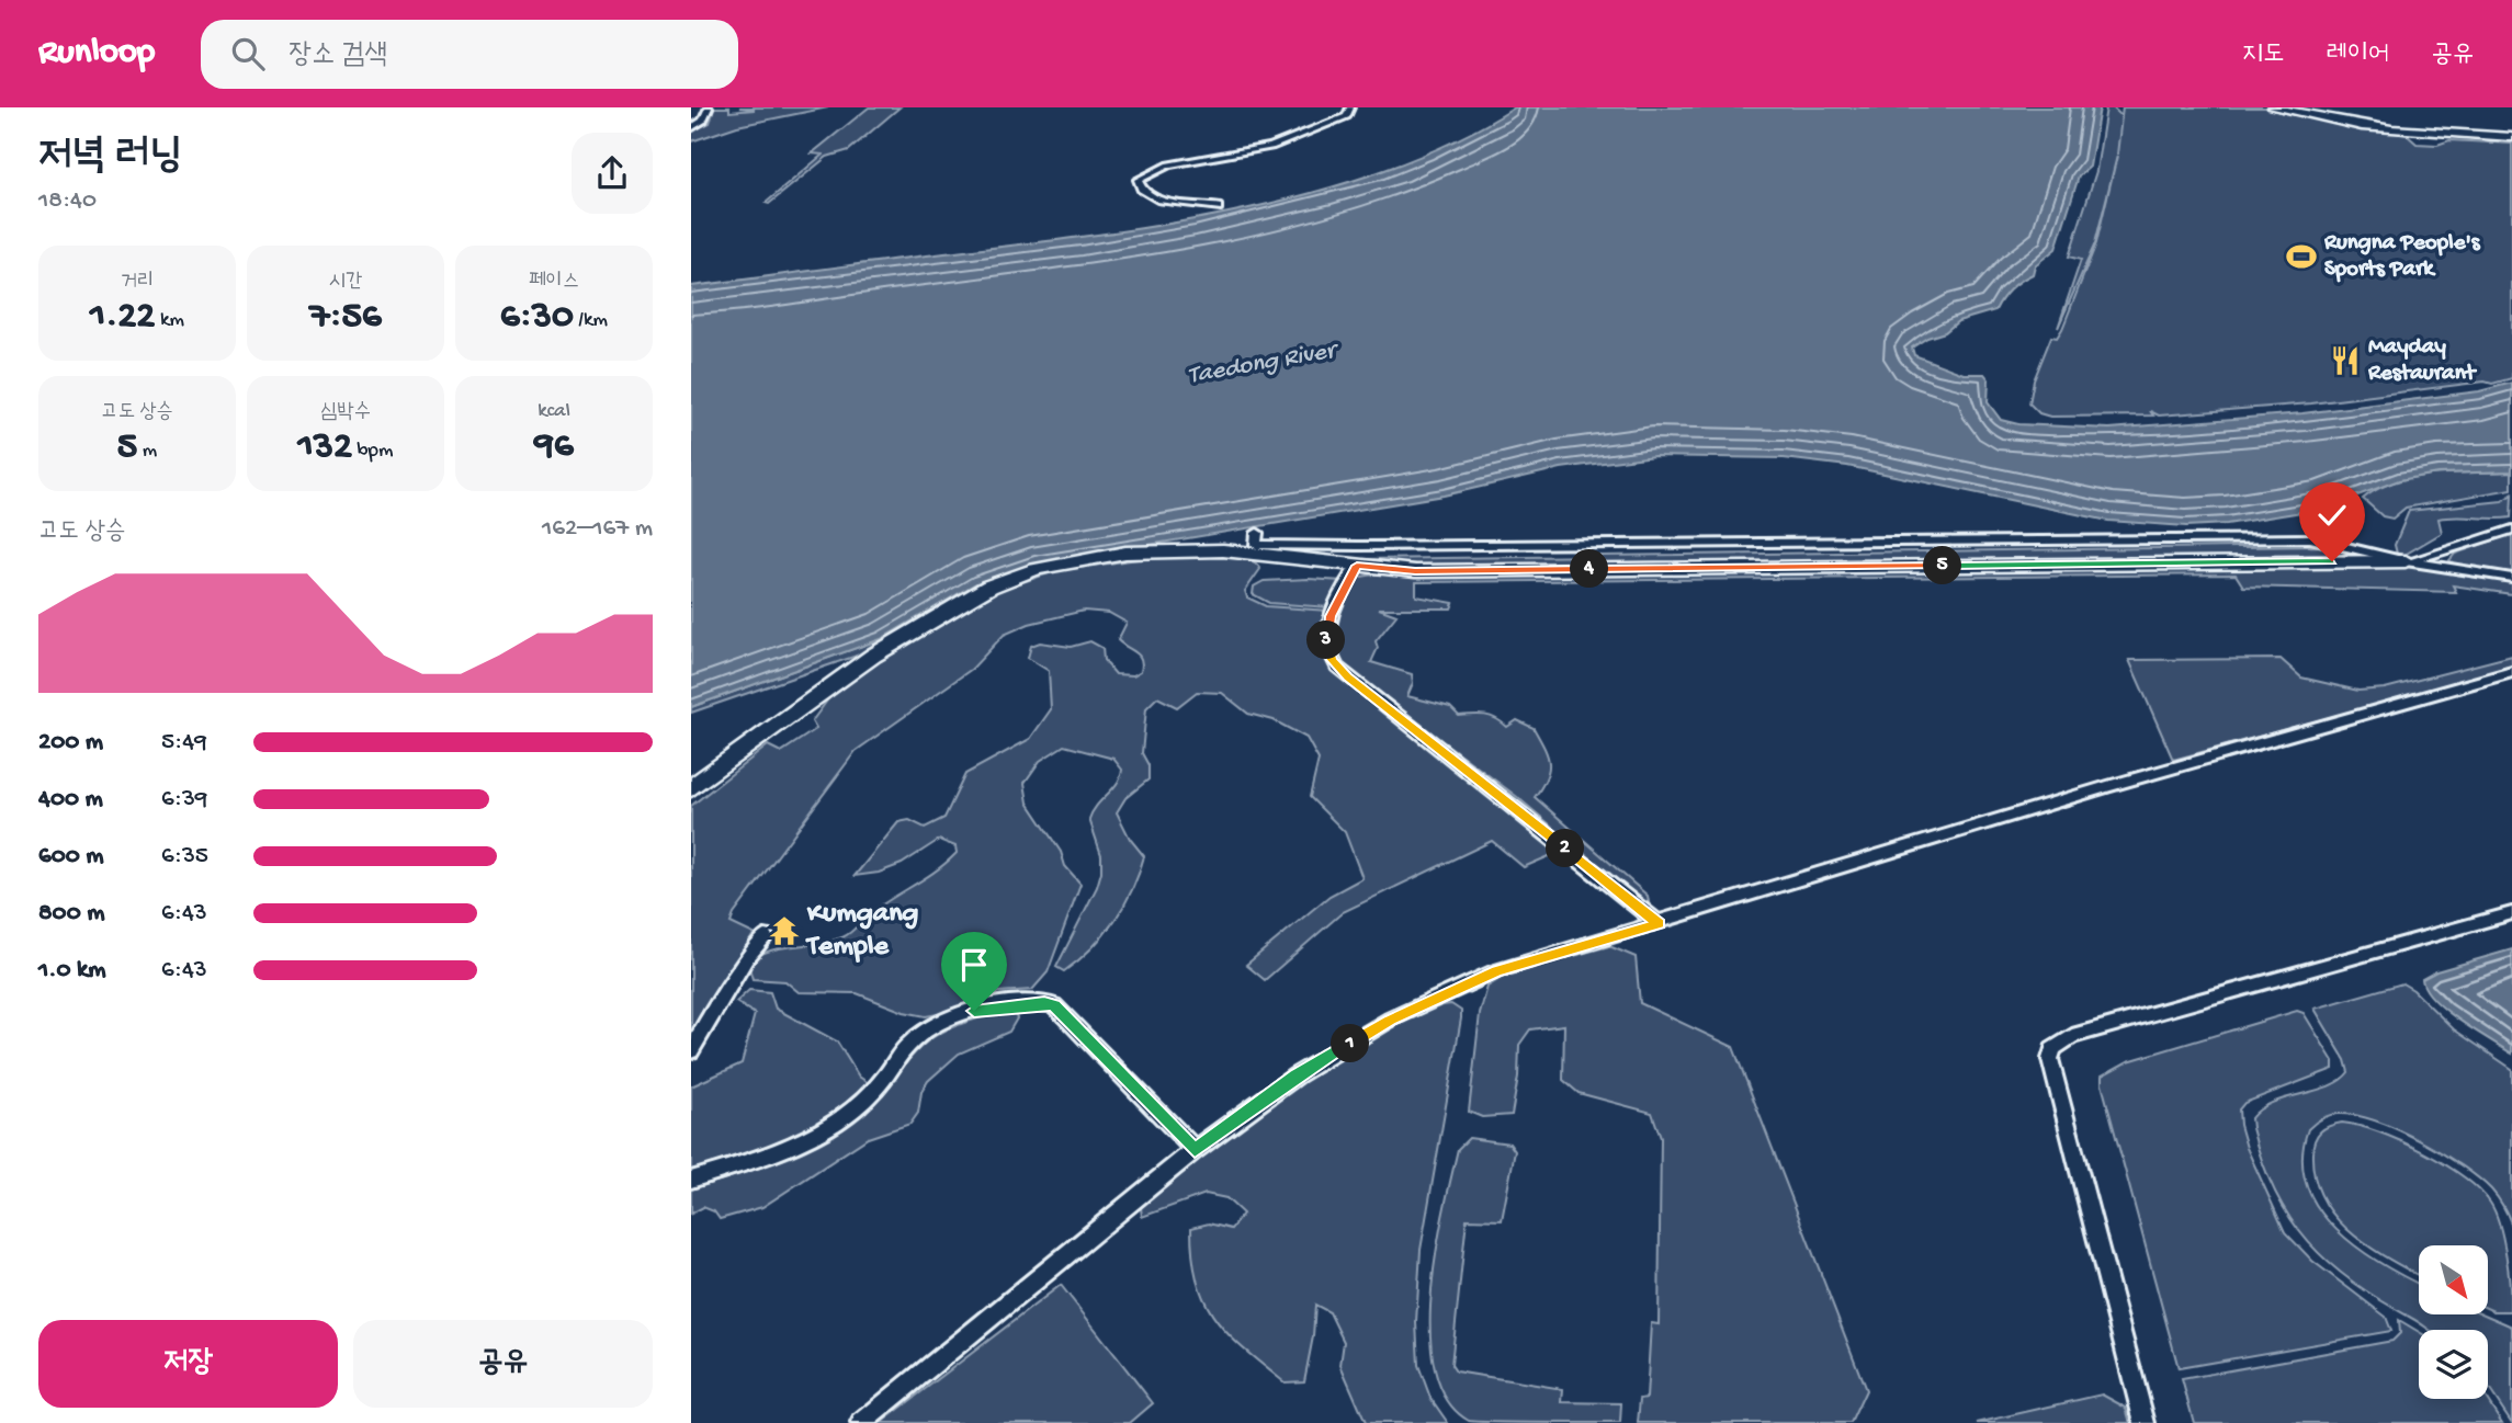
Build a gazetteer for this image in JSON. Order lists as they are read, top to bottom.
{
  "water": ["Taedong River"],
  "places": {
    "sports": ["Rungna People's Sports Park"],
    "restaurant": ["Mayday Restaurant"],
    "temple": ["Kumgang Temple"]
  },
  "north": "bottom right",
  "page": {
    "header": "Runloop",
    "search": "장소 검색",
    "nav": ["지도", "레이어", "공유"],
    "heading": ["저녁 러닝", "18:40"],
    "stats": [
      ["거리", "1.22 km"],
      ["시간", "7:56"],
      ["페이스", "6:30 /km"],
      ["고도 상승", "5 m"],
      ["심박수", "132 bpm"],
      ["kcal", "96"]
    ],
    "chart": ["고도 상승", "162–167 m"],
    "pins": [
      "5",
      "4",
      "3",
      "2",
      "1"
    ],
    "list": [
      {
        "name": "200 m",
        "note": "5:49"
      },
      {
        "name": "400 m",
        "note": "6:39"
      },
      {
        "name": "600 m",
        "note": "6:35"
      },
      {
        "name": "800 m",
        "note": "6:43"
      },
      {
        "name": "1.0 km",
        "note": "6:43"
      }
    ],
    "buttons": ["저장", "공유"]
  }
}
